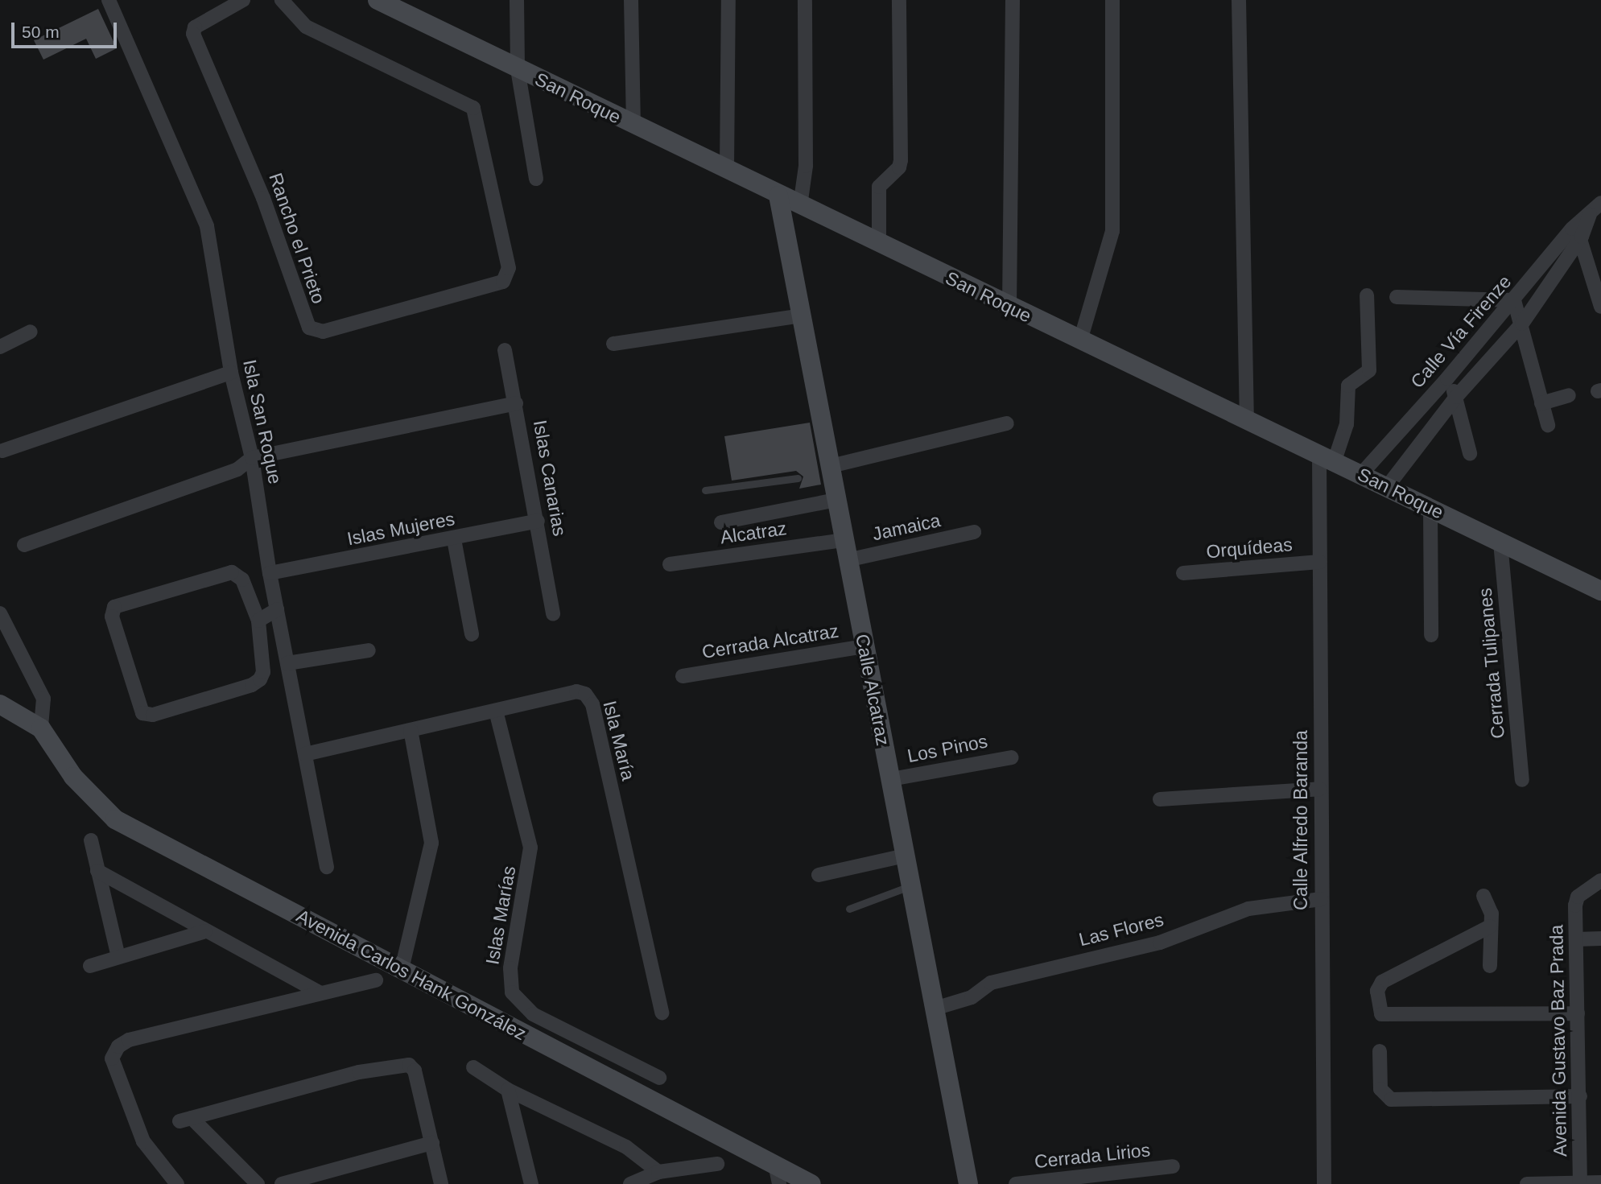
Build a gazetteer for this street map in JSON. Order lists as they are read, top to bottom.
{
  "streets": {
    "main road": ["San Roque", "Calle Alcatraz", "Avenida Carlos Hank González"],
    "street": [
      "Rancho el Prieto",
      "Calle Vía Firenze",
      "Isla San Roque",
      "Islas Canarias",
      "Jamaica",
      "Islas Mujeres",
      "Alcatraz",
      "Orquídeas",
      "Cerrada Alcatraz",
      "Cerrada Tulipanes",
      "Isla María",
      "Los Pinos",
      "Calle Alfredo Baranda",
      "Islas Marías",
      "Las Flores",
      "Avenida Gustavo Baz Prada",
      "Cerrada Lirios"
    ]
  },
  "crossings": [
    ["San Roque", "Calle Vía Firenze"],
    ["San Roque", "Cerrada Tulipanes"],
    ["San Roque", "Calle Alcatraz"],
    ["San Roque", "Calle Alfredo Baranda"],
    ["Isla San Roque", "Islas Mujeres"],
    ["Isla San Roque", "Isla María"],
    ["Islas Canarias", "Islas Mujeres"],
    ["Jamaica", "Calle Alcatraz"],
    ["Alcatraz", "Calle Alcatraz"],
    ["Orquídeas", "Calle Alfredo Baranda"],
    ["Cerrada Alcatraz", "Calle Alcatraz"],
    ["Calle Alcatraz", "Los Pinos"],
    ["Calle Alcatraz", "Las Flores"],
    ["Isla María", "Islas Marías"],
    ["Calle Alfredo Baranda", "Las Flores"]
  ],
  "scale_bar": "50 m"
}
